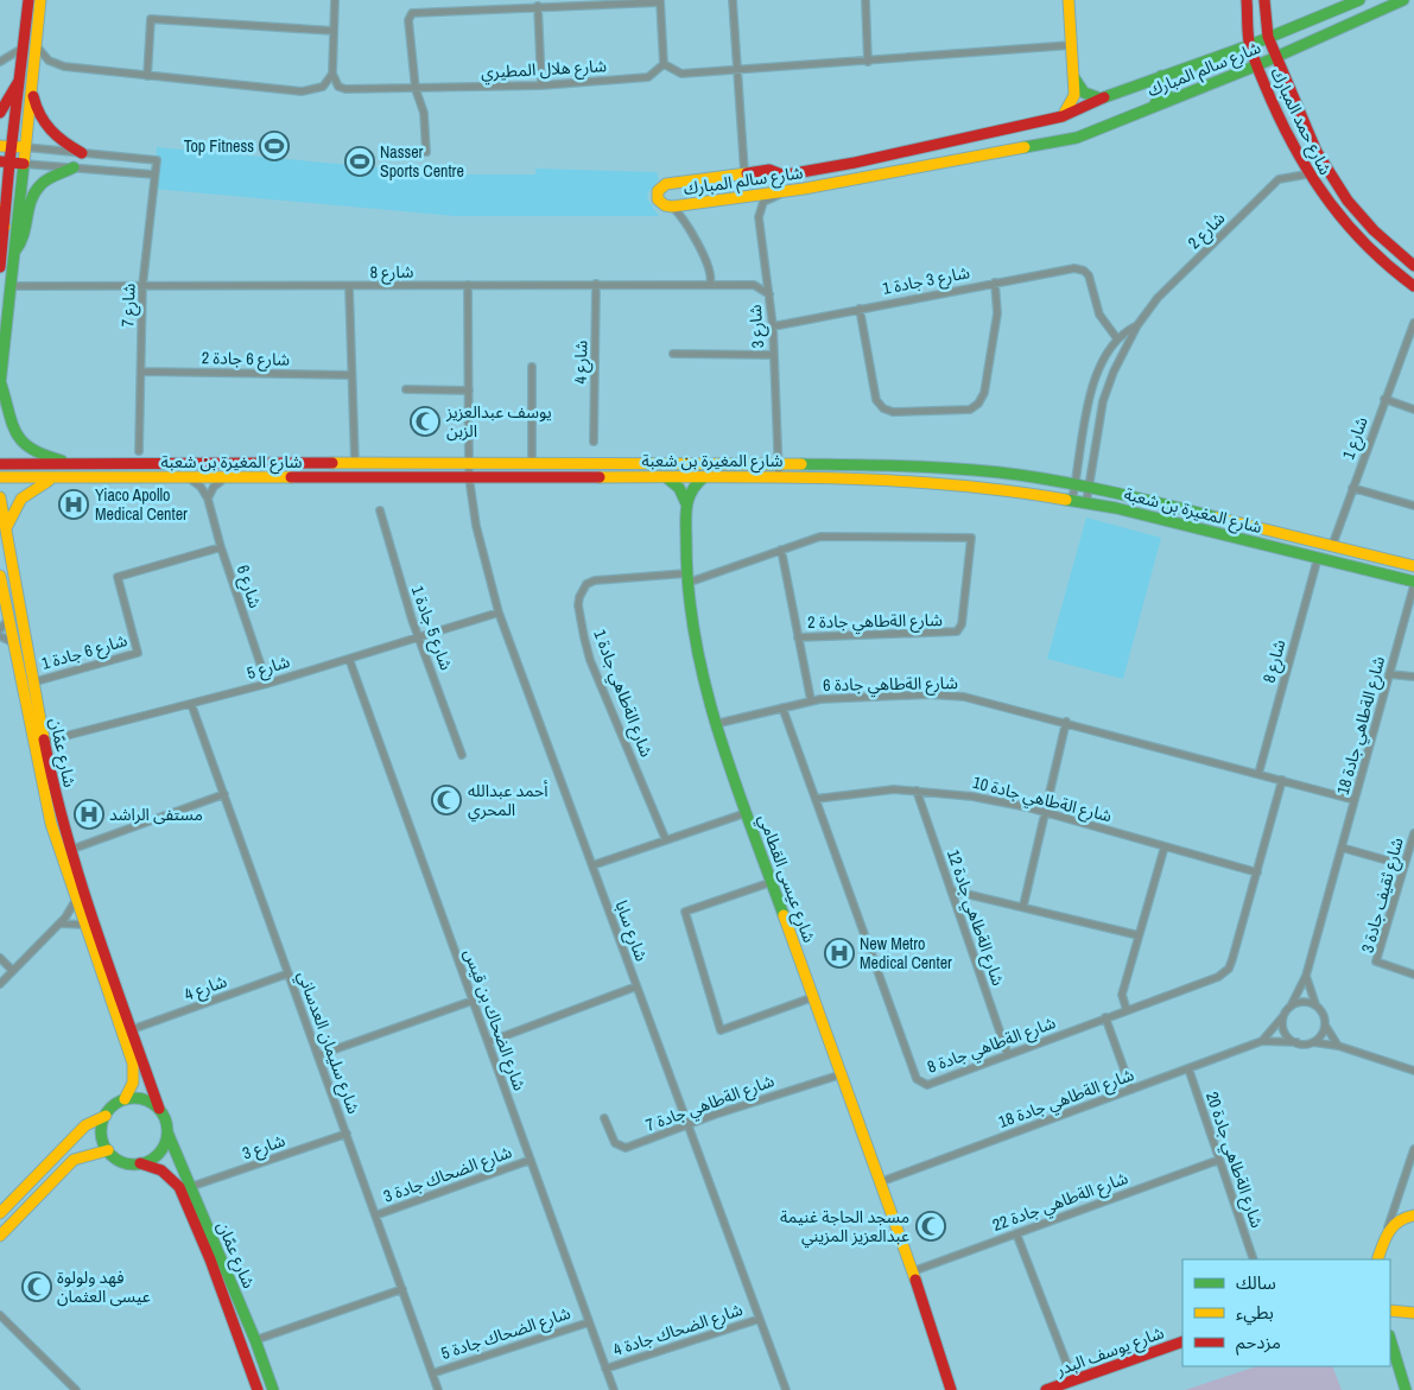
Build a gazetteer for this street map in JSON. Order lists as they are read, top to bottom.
{
  "streets": {
    "main road": [
      "شارع سالم المبارك",
      "شارع حمد المبارك",
      "شارع المغيرة بن شعبة",
      "شارع عمّان",
      "شارع عيسى القطامي",
      "شارع يوسف البدر"
    ],
    "street": [
      "شارع هلال المطيري",
      "شارع 2",
      "شارع 8",
      "شارع 3 جادة 1",
      "شارع 7",
      "شارع 3",
      "شارع 6 جادة 2",
      "شارع 4",
      "شارع 1",
      "شارع 6",
      "شارع الةطاهي جادة 2",
      "شارع 5 جادة 1",
      "شارع 6 جادة 1",
      "شارع 5",
      "شارع الةطاهي جادة 6",
      "شارع الةطاهي جادة 1",
      "شارع الةطاهي جادة 18",
      "شارع الةطاهي جادة 10",
      "شارع ثقيف جادة 3",
      "شارع الةطاهي جادة 12",
      "شارع سابا",
      "شارع الضحاك بن قيس",
      "شارع سليمان العدساني",
      "شارع الةطاهي جادة 8",
      "شارع الةطاهي جادة 7",
      "شارع الةطاهي جادة 20",
      "شارع الضحاك جادة 3",
      "شارع الةطاهي جادة 22",
      "شارع الضحاك جادة 4",
      "شارع الضحاك جادة 5"
    ]
  },
  "crossings": [
    ["شارع سالم المبارك", "شارع حمد المبارك"],
    ["شارع سالم المبارك", "شارع 3"],
    ["شارع حمد المبارك", "شارع 2"],
    ["شارع 2", "شارع 3 جادة 1"],
    ["شارع 2", "شارع المغيرة بن شعبة"],
    ["شارع 8", "شارع 7"],
    ["شارع 8", "شارع 3"],
    ["شارع 8", "شارع 4"],
    ["شارع 8", "شارع المغيرة بن شعبة"],
    ["شارع 8", "شارع الةطاهي جادة 6"],
    ["شارع 3 جادة 1", "شارع 3"],
    ["شارع 7", "شارع 6 جادة 2"],
    ["شارع 3", "شارع المغيرة بن شعبة"],
    ["شارع 3", "شارع عمّان"],
    ["شارع 3", "شارع سليمان العدساني"],
    ["شارع 4", "شارع عمّان"],
    ["شارع 4", "شارع سليمان العدساني"],
    ["شارع 1", "شارع المغيرة بن شعبة"],
    ["شارع المغيرة بن شعبة", "شارع 6"],
    ["شارع المغيرة بن شعبة", "شارع الةطاهي جادة 18"],
    ["شارع المغيرة بن شعبة", "شارع سابا"],
    ["شارع 6", "شارع 6 جادة 1"],
    ["شارع 6", "شارع 5"],
    ["شارع الةطاهي جادة 2", "شارع الةطاهي جادة 1"],
    ["شارع الةطاهي جادة 2", "شارع عيسى القطامي"],
    ["شارع 5 جادة 1", "شارع 5"],
    ["شارع 6 جادة 1", "شارع عمّان"],
    ["شارع 5", "شارع عمّان"],
    ["شارع 5", "شارع سابا"],
    ["شارع 5", "شارع الضحاك بن قيس"],
    ["شارع 5", "شارع سليمان العدساني"],
    ["شارع الةطاهي جادة 6", "شارع الةطاهي جادة 18"],
    ["شارع الةطاهي جادة 6", "شارع عيسى القطامي"],
    ["شارع الةطاهي جادة 6", "شارع الةطاهي جادة 8"],
    ["شارع الةطاهي جادة 1", "شارع عيسى القطامي"],
    ["شارع الةطاهي جادة 18", "شارع عيسى القطامي"],
    ["شارع الةطاهي جادة 18", "شارع الةطاهي جادة 20"],
    ["شارع الةطاهي جادة 10", "شارع الةطاهي جادة 12"],
    ["شارع الةطاهي جادة 10", "شارع الةطاهي جادة 8"],
    ["شارع عيسى القطامي", "شارع الةطاهي جادة 7"],
    ["شارع عيسى القطامي", "شارع الةطاهي جادة 22"],
    ["شارع الةطاهي جادة 12", "شارع الةطاهي جادة 8"],
    ["شارع سابا", "شارع الةطاهي جادة 7"],
    ["شارع سابا", "شارع الضحاك جادة 4"],
    ["شارع الضحاك بن قيس", "شارع الضحاك جادة 3"],
    ["شارع الضحاك بن قيس", "شارع الضحاك جادة 4"],
    ["شارع الضحاك بن قيس", "شارع الضحاك جادة 5"],
    ["شارع سليمان العدساني", "شارع الضحاك جادة 3"],
    ["شارع سليمان العدساني", "شارع الضحاك جادة 5"],
    ["شارع الةطاهي جادة 20", "شارع الةطاهي جادة 22"]
  ],
  "places": {
    "sports": ["Top Fitness", "Nasser Sports Centre"],
    "mosque": [
      "يوسف عبدالعزيز الزبن",
      "أحمد عبدالله المحري",
      "مسجد الحاجة غنيمة عبدالعزيز المزيني",
      "فهد ولولوة عيسى العثمان"
    ],
    "hospital": ["Yiaco Apollo Medical Center", "مستفى الراشد", "New Metro Medical Center"]
  },
  "legend": ["سالك", "بطيء", "مزدحم"]
}
